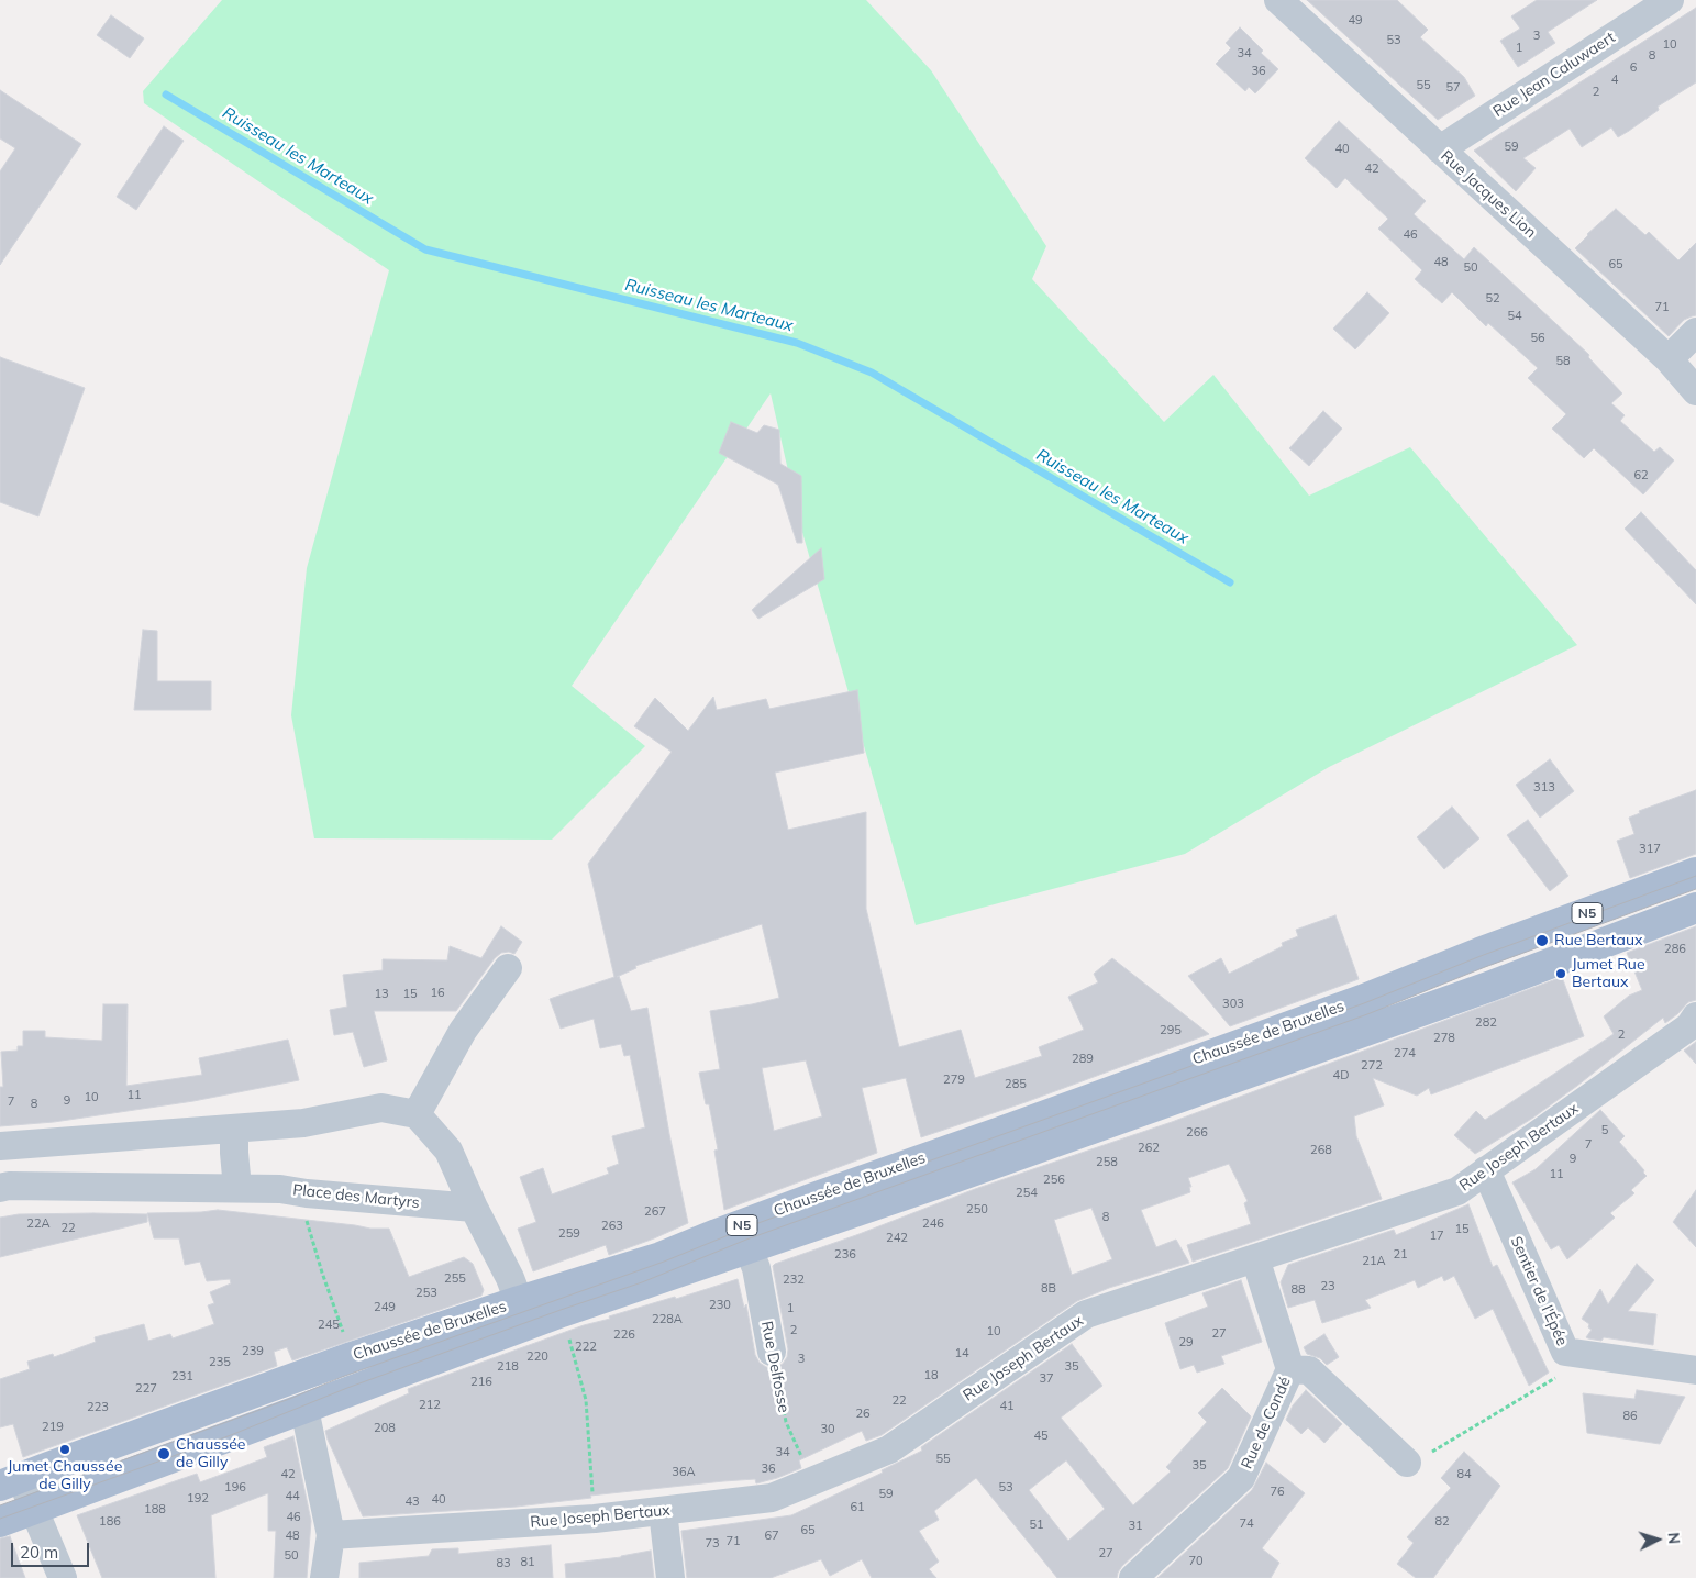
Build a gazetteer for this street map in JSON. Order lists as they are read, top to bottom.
{
  "streets": {
    "main road": ["N5", "Chaussée de Bruxelles"],
    "street": [
      "Rue Jean Caluwaert",
      "Rue Jacques Lion",
      "Rue Joseph Bertaux",
      "Place des Martyrs",
      "Sentier de l'Épée",
      "Rue Delfosse",
      "Rue de Condé"
    ]
  },
  "crossings": [
    ["Rue Jean Caluwaert", "Rue Jacques Lion"],
    ["Chaussée de Bruxelles", "Rue Delfosse"],
    ["Rue Joseph Bertaux", "Sentier de l'Épée"],
    ["Rue Joseph Bertaux", "Rue Delfosse"],
    ["Rue Joseph Bertaux", "Rue de Condé"]
  ],
  "water": ["Ruisseau les Marteaux"],
  "places": [
    "Rue Bertaux",
    "Jumet Rue Bertaux",
    "Jumet Chaussée de Gilly",
    "Chaussée de Gilly"
  ],
  "house_numbers": [
    "49",
    "3",
    "53",
    "10",
    "1",
    "34",
    "8",
    "6",
    "36",
    "4",
    "55",
    "57",
    "2",
    "59",
    "40",
    "42",
    "46",
    "48",
    "65",
    "50",
    "52",
    "71",
    "54",
    "56",
    "58",
    "62",
    "313",
    "317",
    "286",
    "16",
    "13",
    "15",
    "303",
    "282",
    "295",
    "2",
    "278",
    "274",
    "289",
    "272",
    "4D",
    "279",
    "285",
    "11",
    "10",
    "9",
    "7",
    "8",
    "5",
    "266",
    "7",
    "262",
    "268",
    "9",
    "258",
    "11",
    "256",
    "254",
    "250",
    "267",
    "8",
    "22A",
    "246",
    "263",
    "22",
    "15",
    "259",
    "17",
    "242",
    "236",
    "21",
    "21A",
    "255",
    "232",
    "23",
    "8B",
    "88",
    "253",
    "230",
    "249",
    "1",
    "228A",
    "245",
    "2",
    "10",
    "27",
    "226",
    "29",
    "222",
    "239",
    "14",
    "220",
    "3",
    "235",
    "218",
    "35",
    "18",
    "231",
    "37",
    "216",
    "227",
    "22",
    "212",
    "41",
    "223",
    "26",
    "86",
    "219",
    "208",
    "30",
    "45",
    "34",
    "55",
    "35",
    "36",
    "36A",
    "42",
    "84",
    "196",
    "53",
    "76",
    "59",
    "44",
    "192",
    "40",
    "43",
    "61",
    "188",
    "46",
    "186",
    "82",
    "74",
    "51",
    "31",
    "65",
    "48",
    "67",
    "71",
    "73",
    "27",
    "50",
    "70",
    "81",
    "83"
  ],
  "scale_bar": "20 m",
  "north": "right"
}
